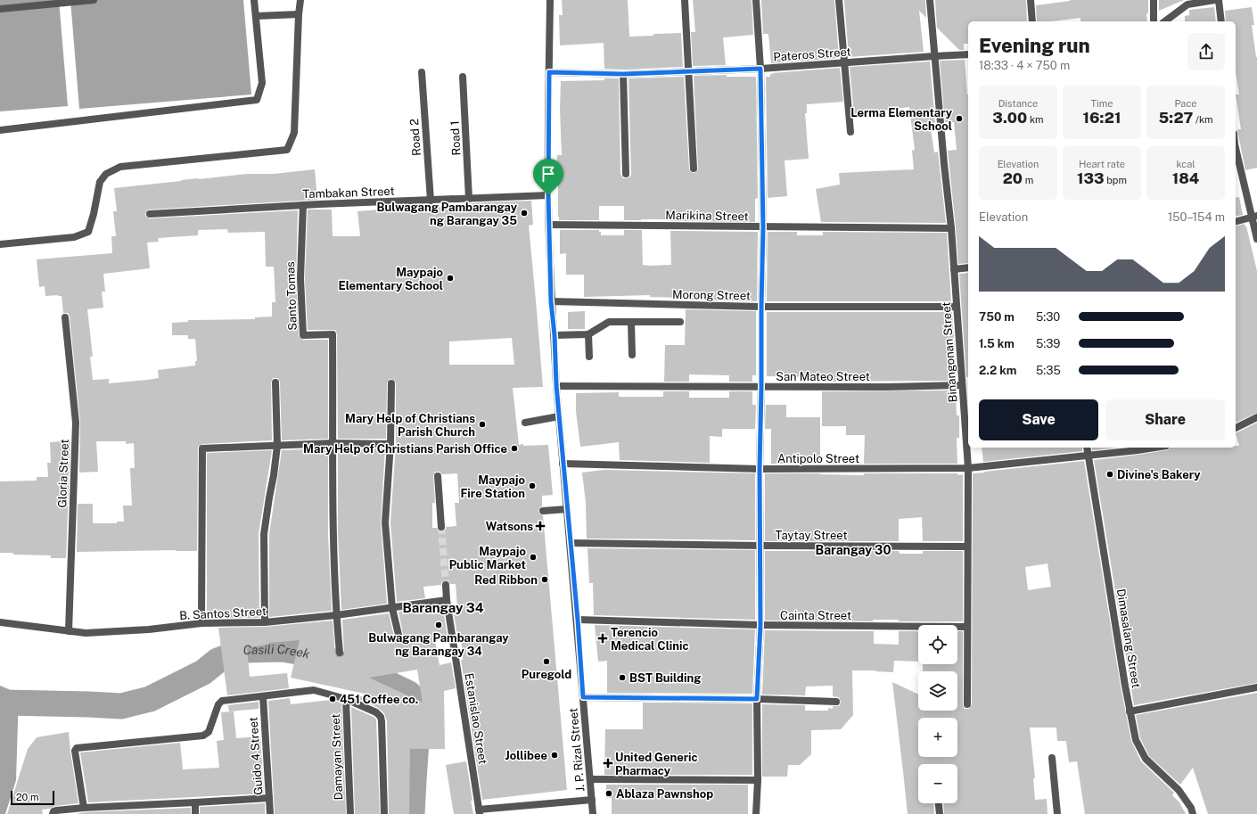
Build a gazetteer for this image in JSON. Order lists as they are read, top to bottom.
{
  "streets": {
    "street": [
      "Pateros Street",
      "Road 2",
      "Road 1",
      "Tambakan Street",
      "Marikina Street",
      "Morong Street",
      "Santo Tomas",
      "Binangonan Street",
      "San Mateo Street",
      "Antipolo Street",
      "Gloria Street",
      "Taytay Street",
      "B. Santos Street",
      "Cainta Street",
      "Dimasalang Street",
      "Estanislao Street",
      "J. P. Rizal Street",
      "Guido 4 Street",
      "Damayan Street"
    ]
  },
  "crossings": [
    ["Pateros Street", "Binangonan Street"],
    ["Pateros Street", "J. P. Rizal Street"],
    ["Road 2", "Tambakan Street"],
    ["Road 1", "Tambakan Street"],
    ["Tambakan Street", "Santo Tomas"],
    ["Tambakan Street", "J. P. Rizal Street"],
    ["Marikina Street", "Binangonan Street"],
    ["Marikina Street", "J. P. Rizal Street"],
    ["Morong Street", "Binangonan Street"],
    ["Morong Street", "J. P. Rizal Street"],
    ["Binangonan Street", "San Mateo Street"],
    ["Binangonan Street", "Antipolo Street"],
    ["Binangonan Street", "Taytay Street"],
    ["Binangonan Street", "Cainta Street"],
    ["San Mateo Street", "J. P. Rizal Street"],
    ["Antipolo Street", "Dimasalang Street"],
    ["Antipolo Street", "J. P. Rizal Street"],
    ["Gloria Street", "B. Santos Street"],
    ["Taytay Street", "J. P. Rizal Street"],
    ["B. Santos Street", "Estanislao Street"],
    ["Cainta Street", "J. P. Rizal Street"]
  ],
  "districts": ["Barangay 30", "Barangay 34"],
  "water": ["Casili Creek"],
  "places": {
    "other": [
      "Lerma Elementary School",
      "Bulwagang Pambarangay ng Barangay 35",
      "Maypajo Elementary School",
      "Mary Help of Christians Parish Church",
      "Mary Help of Christians Parish Office",
      "Divine's Bakery",
      "Maypajo Fire Station",
      "Maypajo Public Market",
      "Red Ribbon",
      "Bulwagang Pambarangay ng Barangay 34",
      "Puregold",
      "BST Building",
      "451 Coffee co.",
      "Jollibee",
      "Ablaza Pawnshop"
    ],
    "health": ["Watsons", "Terencio Medical Clinic", "United Generic Pharmacy"]
  },
  "scale_bar": "20 m",
  "page": {
    "heading": ["Evening run", "18:33 · 4 × 750 m"],
    "stats": [
      ["Distance", "3.00 km"],
      ["Time", "16:21"],
      ["Pace", "5:27 /km"],
      ["Elevation", "20 m"],
      ["Heart rate", "133 bpm"],
      ["kcal", "184"]
    ],
    "chart": ["Elevation", "150–154 m"],
    "list": [
      {
        "name": "750 m",
        "note": "5:30"
      },
      {
        "name": "1.5 km",
        "note": "5:39"
      },
      {
        "name": "2.2 km",
        "note": "5:35"
      }
    ],
    "buttons": ["Save", "Share"],
    "map_buttons": ["+", "−"],
    "scale": "20 m"
  }
}
